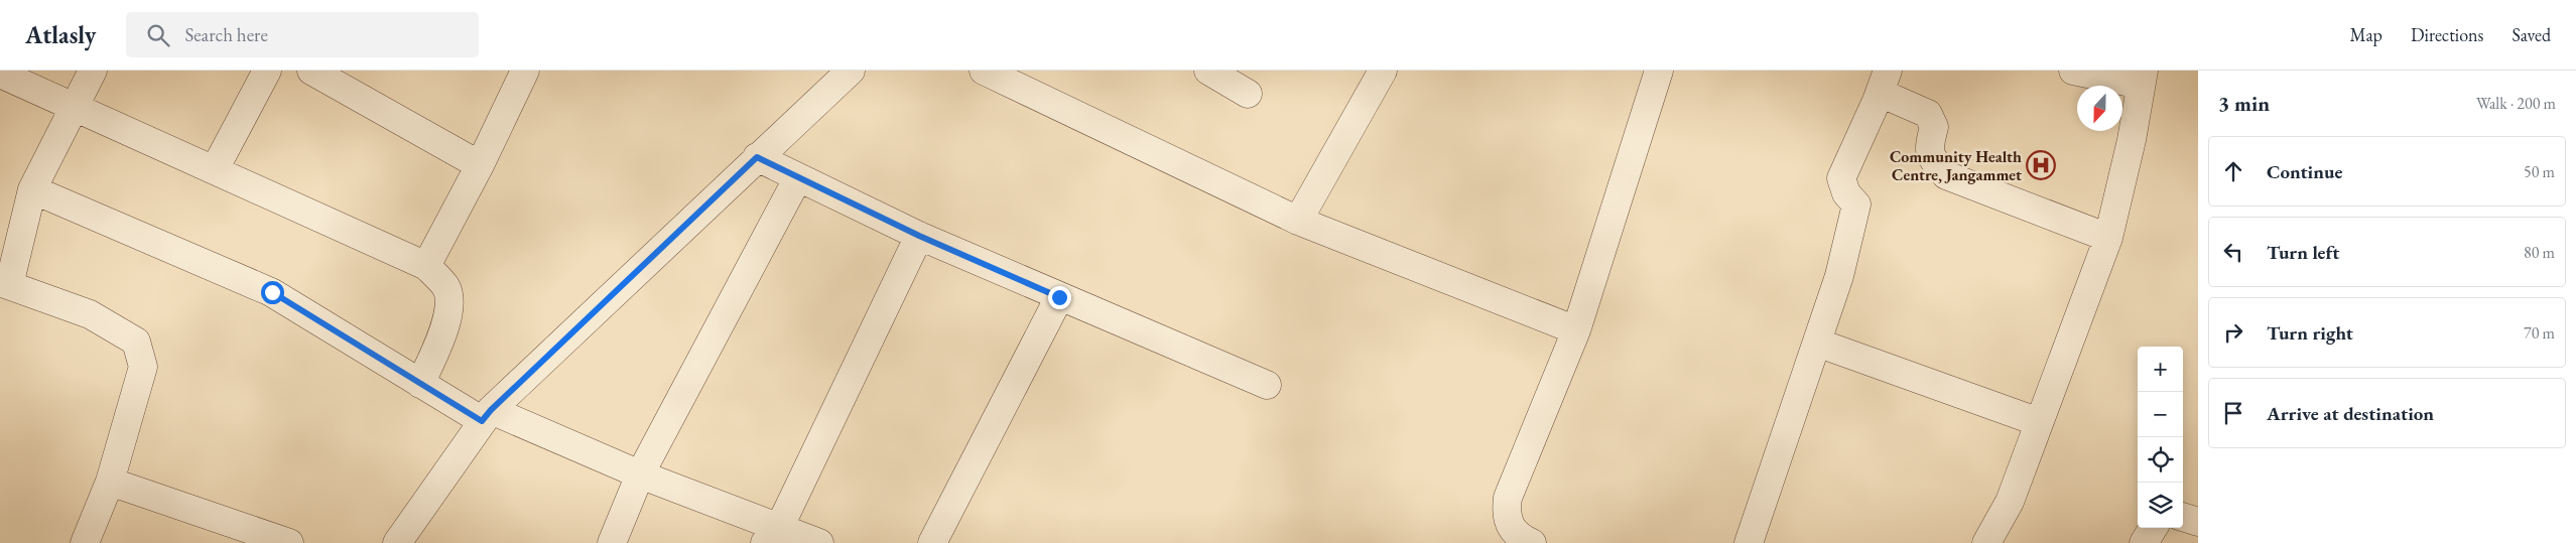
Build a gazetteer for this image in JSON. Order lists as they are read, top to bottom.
{
  "places": {
    "hospital": ["Community Health Centre, Jangammet"]
  },
  "north": "bottom",
  "page": {
    "header": "Atlasly",
    "search": "Search here",
    "nav": ["Map", "Directions", "Saved"],
    "heading": ["3 min", "Walk · 200 m"],
    "list": [
      ["Continue", "50 m"],
      ["Turn left", "80 m"],
      ["Turn right", "70 m"],
      "Arrive at destination"
    ],
    "map_buttons": ["+", "−"]
  }
}
